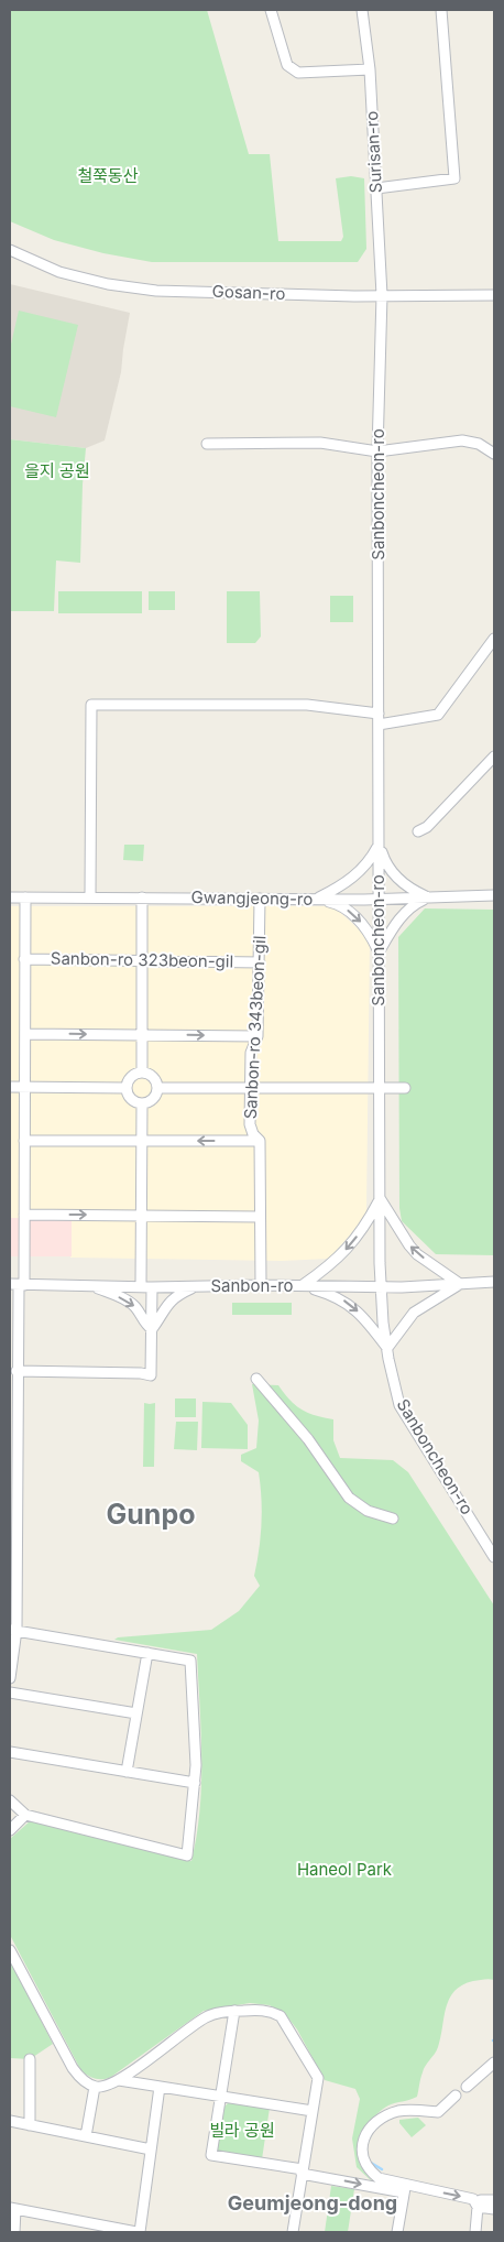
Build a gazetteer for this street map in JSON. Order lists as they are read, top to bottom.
{
  "streets": {
    "street": [
      "Surisan-ro",
      "Gosan-ro",
      "Sanboncheon-ro",
      "Gwangjeong-ro",
      "Sanbon-ro 323beon-gil",
      "Sanbon-ro 343beon-gil",
      "Sanbon-ro"
    ]
  },
  "crossings": [
    ["Surisan-ro", "Gosan-ro"],
    ["Surisan-ro", "Sanboncheon-ro"],
    ["Gosan-ro", "Sanboncheon-ro"],
    ["Sanboncheon-ro", "Gwangjeong-ro"],
    ["Sanboncheon-ro", "Sanbon-ro"],
    ["Gwangjeong-ro", "Sanbon-ro 343beon-gil"],
    ["Sanbon-ro 323beon-gil", "Sanbon-ro 343beon-gil"],
    ["Sanbon-ro 343beon-gil", "Sanbon-ro"]
  ],
  "districts": ["Gunpo", "Geumjeong-dong"],
  "parks": [
    "철쭉동산",
    "을지 공원",
    "Haneol Park",
    "빌라 공원"
  ]
}
